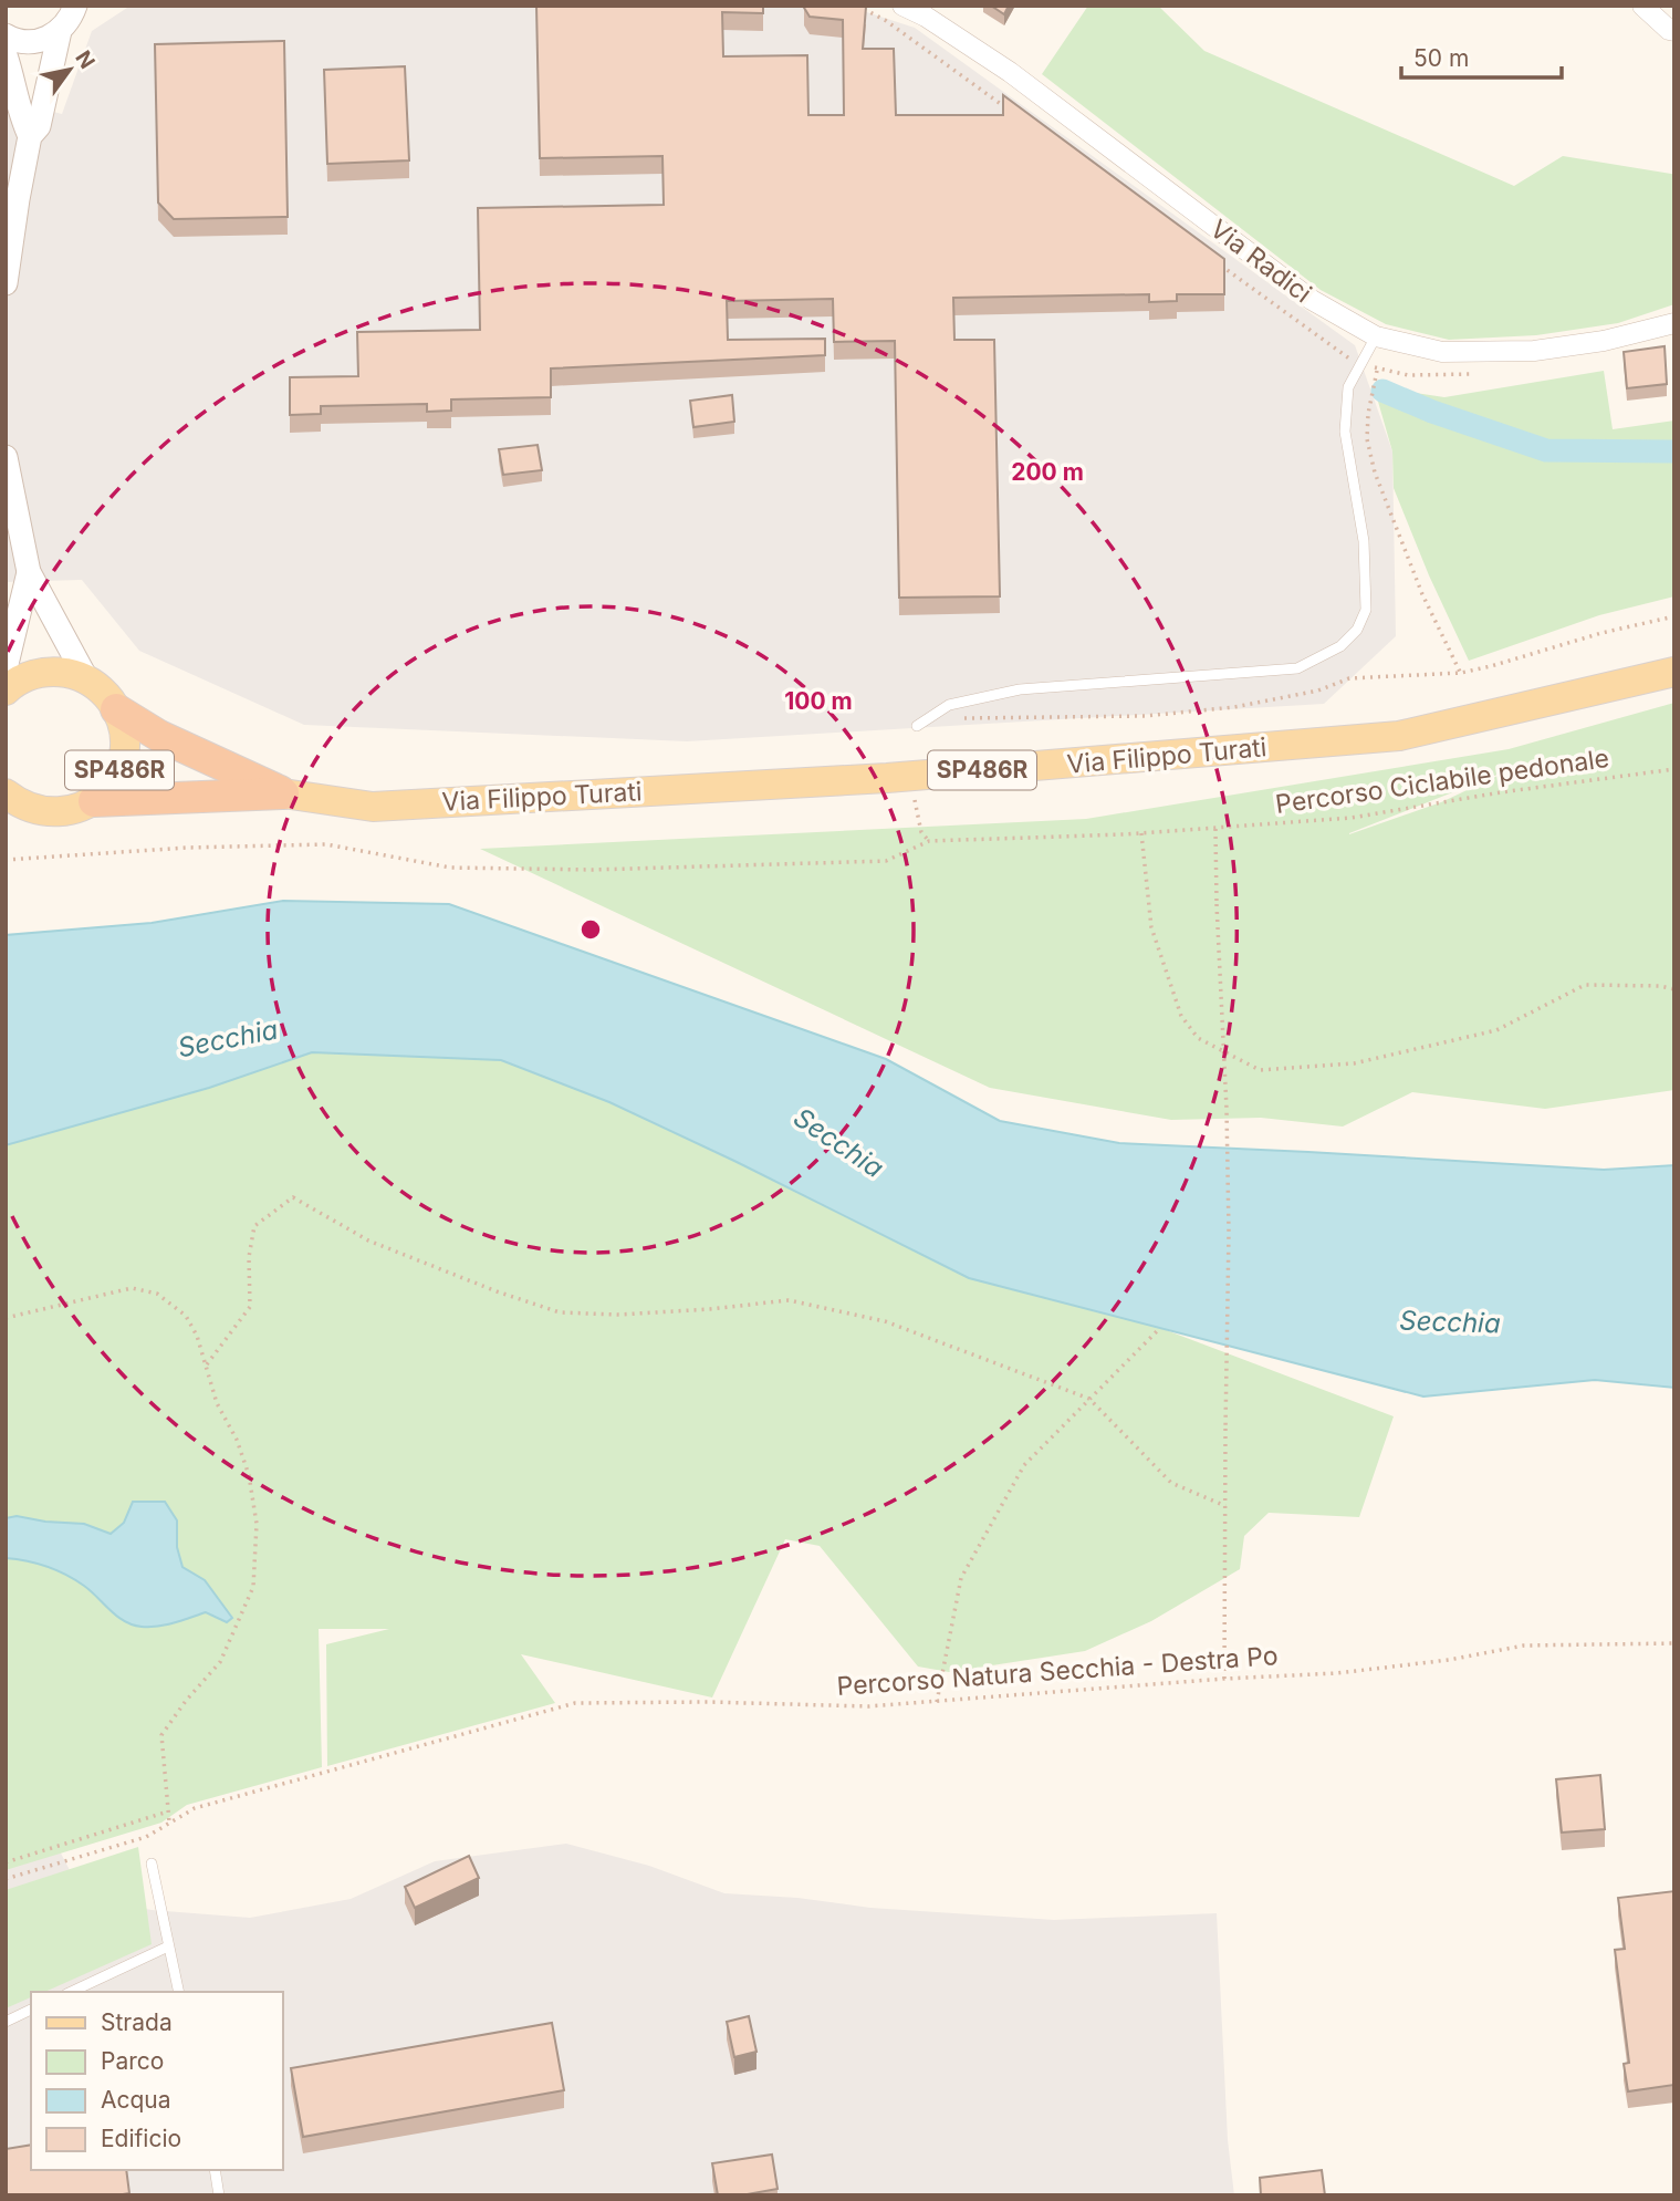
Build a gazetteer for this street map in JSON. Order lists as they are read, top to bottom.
{
  "streets": {
    "highway": ["SP486R"],
    "main road": ["Via Filippo Turati"],
    "street": ["Via Radici"],
    "path": ["Percorso Ciclabile pedonale", "Percorso Natura Secchia - Destra Po"]
  },
  "crossings": [
    ["Via Filippo Turati", "SP486R"]
  ],
  "water": ["Secchia"],
  "legend": [
    "Strada",
    "Parco",
    "Acqua",
    "Edificio"
  ],
  "scale_bar": "50 m",
  "north": "top right",
  "rings": ["200 m", "100 m"]
}
